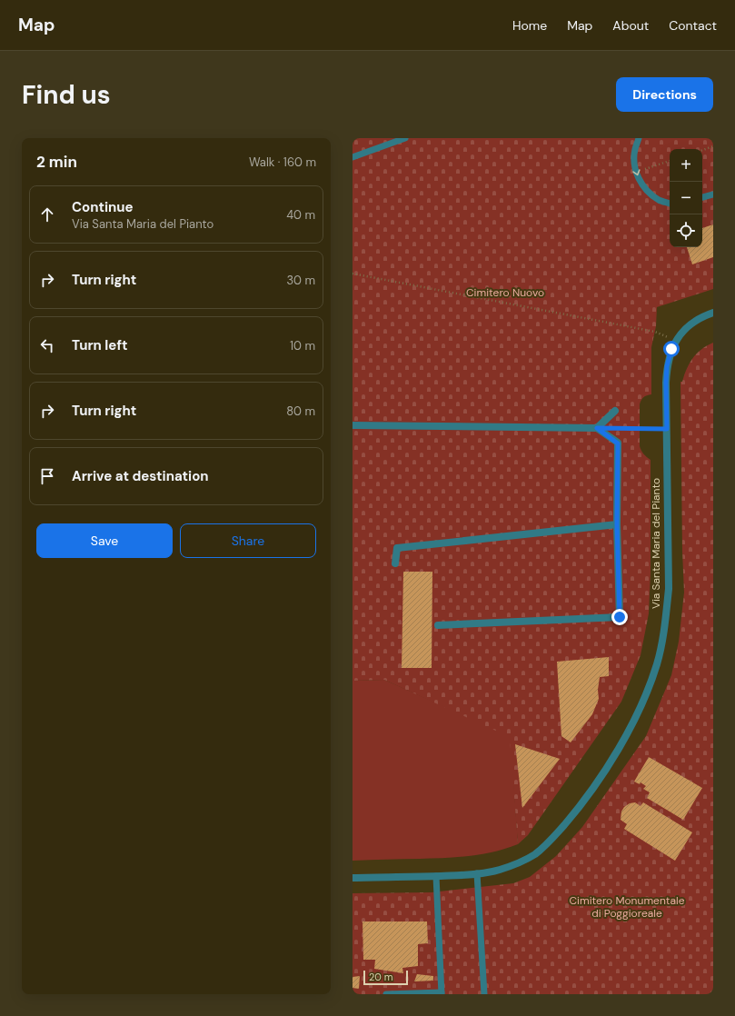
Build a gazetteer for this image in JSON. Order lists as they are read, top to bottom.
{
  "streets": {
    "street": ["Via Santa Maria del Pianto"]
  },
  "parks": ["Cimitero Nuovo", "Cimitero Monumentale di Poggioreale"],
  "scale_bar": "20 m",
  "page": {
    "header": "Map",
    "nav": [
      "Home",
      "Map",
      "About",
      "Contact"
    ],
    "buttons": [
      "Directions",
      ["Save", "Share"]
    ],
    "title": "Find us",
    "heading": ["2 min", "Walk · 160 m"],
    "map_buttons": ["+", "−"],
    "list": [
      ["Continue", "Via Santa Maria del Pianto", "40 m"],
      ["Turn right", "30 m"],
      ["Turn left", "10 m"],
      ["Turn right", "80 m"],
      "Arrive at destination"
    ],
    "scale": "20 m"
  }
}
